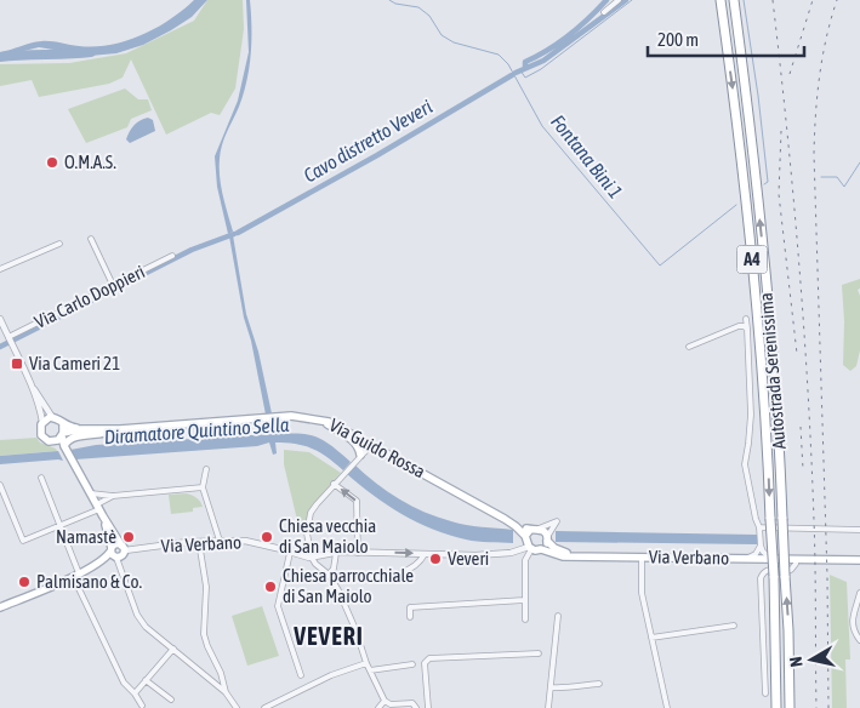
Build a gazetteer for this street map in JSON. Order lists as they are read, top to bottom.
{
  "streets": {
    "highway": ["A4", "Autostrada Serenissima"],
    "main road": ["Via Guido Rossa", "Via Verbano"],
    "street": ["Via Carlo Doppieri"]
  },
  "crossings": [
    ["Via Guido Rossa", "Via Verbano"]
  ],
  "districts": ["VEVERI"],
  "water": ["Cavo distretto Veveri", "Fontana Bini 1", "Diramatore Quintino Sella"],
  "places": {
    "other": [
      "O.M.A.S.",
      "Namastè",
      "Chiesa vecchia di San Maiolo",
      "Veveri",
      "Palmisano & Co.",
      "Chiesa parrocchiale di San Maiolo"
    ],
    "transit": ["Via Cameri 21"]
  },
  "scale_bar": "200 m",
  "north": "left"
}
